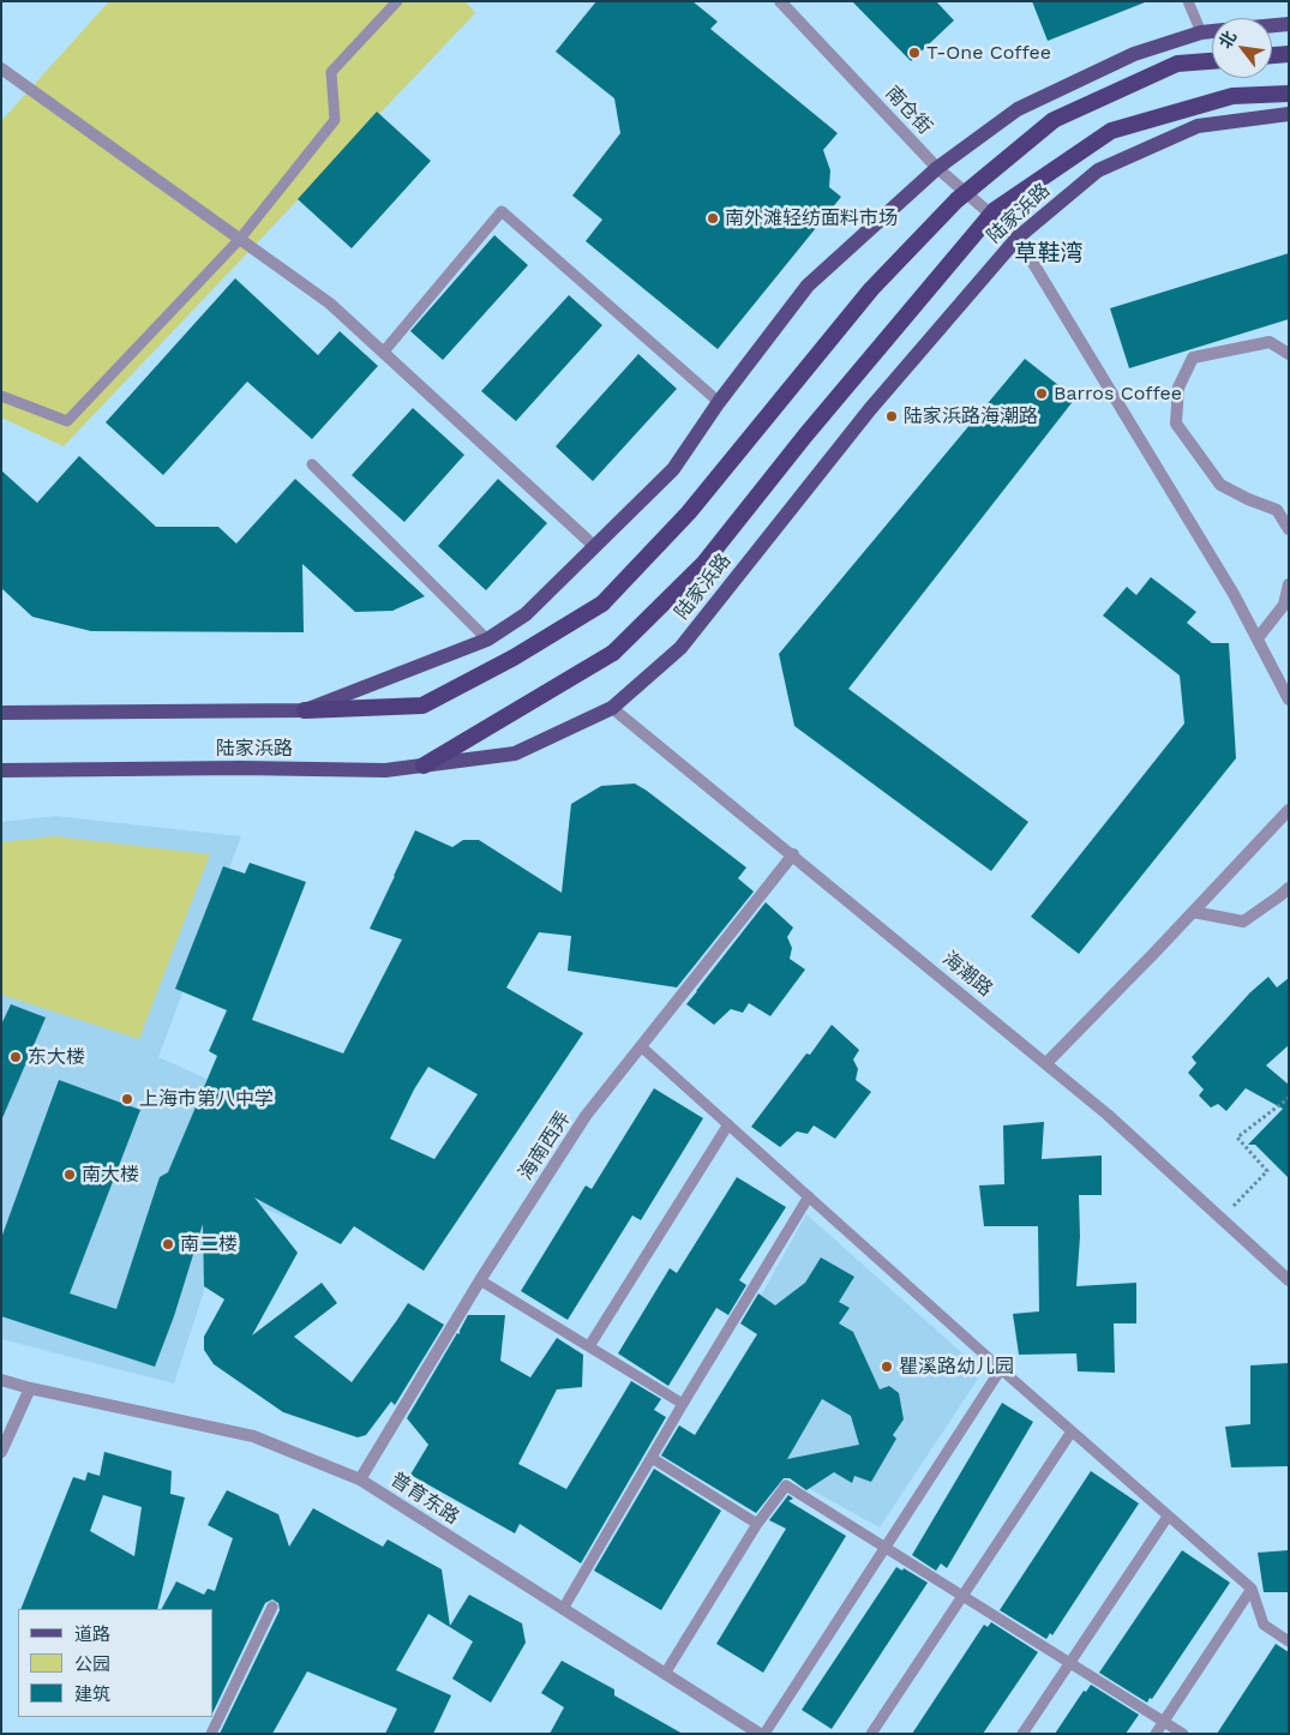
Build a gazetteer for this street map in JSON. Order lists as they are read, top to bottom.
{
  "streets": {
    "main road": ["陆家浜路"],
    "street": [
      "南仓街",
      "海潮路",
      "海南西弄",
      "普育东路"
    ]
  },
  "crossings": [
    ["南仓街", "陆家浜路"],
    ["陆家浜路", "海潮路"],
    ["海潮路", "海南西弄"],
    ["海南西弄", "普育东路"]
  ],
  "districts": ["草鞋湾"],
  "places": [
    "T-One Coffee",
    "南外滩轻纺面料市场",
    "Barros Coffee",
    "陆家浜路海潮路",
    "东大楼",
    "上海市第八中学",
    "南大楼",
    "南二楼",
    "瞿溪路幼儿园"
  ],
  "legend": ["道路", "公园", "建筑"],
  "north": "top left"
}
